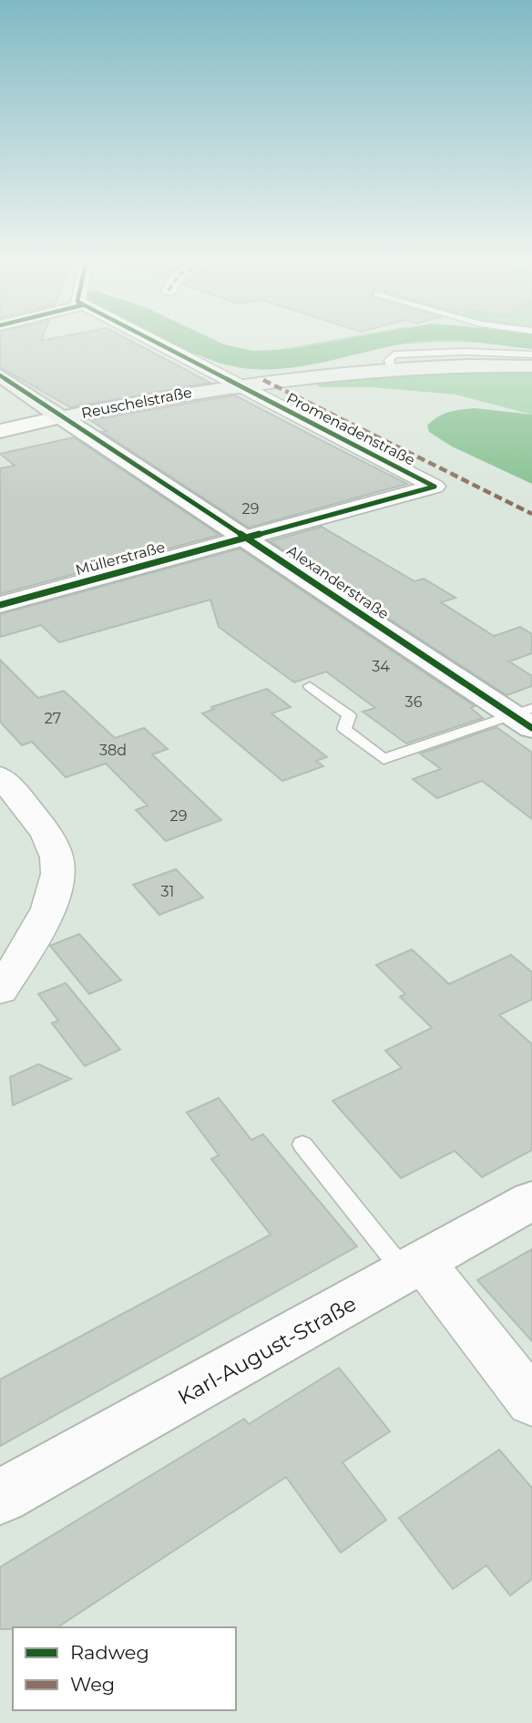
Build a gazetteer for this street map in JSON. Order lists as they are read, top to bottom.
{
  "streets": {
    "main road": ["Reuschelstraße", "Alexanderstraße"],
    "street": ["Promenadenstraße", "Müllerstraße", "Karl-August-Straße"]
  },
  "crossings": [
    ["Reuschelstraße", "Promenadenstraße"],
    ["Reuschelstraße", "Alexanderstraße"],
    ["Promenadenstraße", "Müllerstraße"],
    ["Promenadenstraße", "Alexanderstraße"],
    ["Müllerstraße", "Alexanderstraße"]
  ],
  "house_numbers": [
    "29",
    "34",
    "36",
    "27",
    "38d",
    "29",
    "31"
  ],
  "legend": ["Radweg", "Weg"]
}
